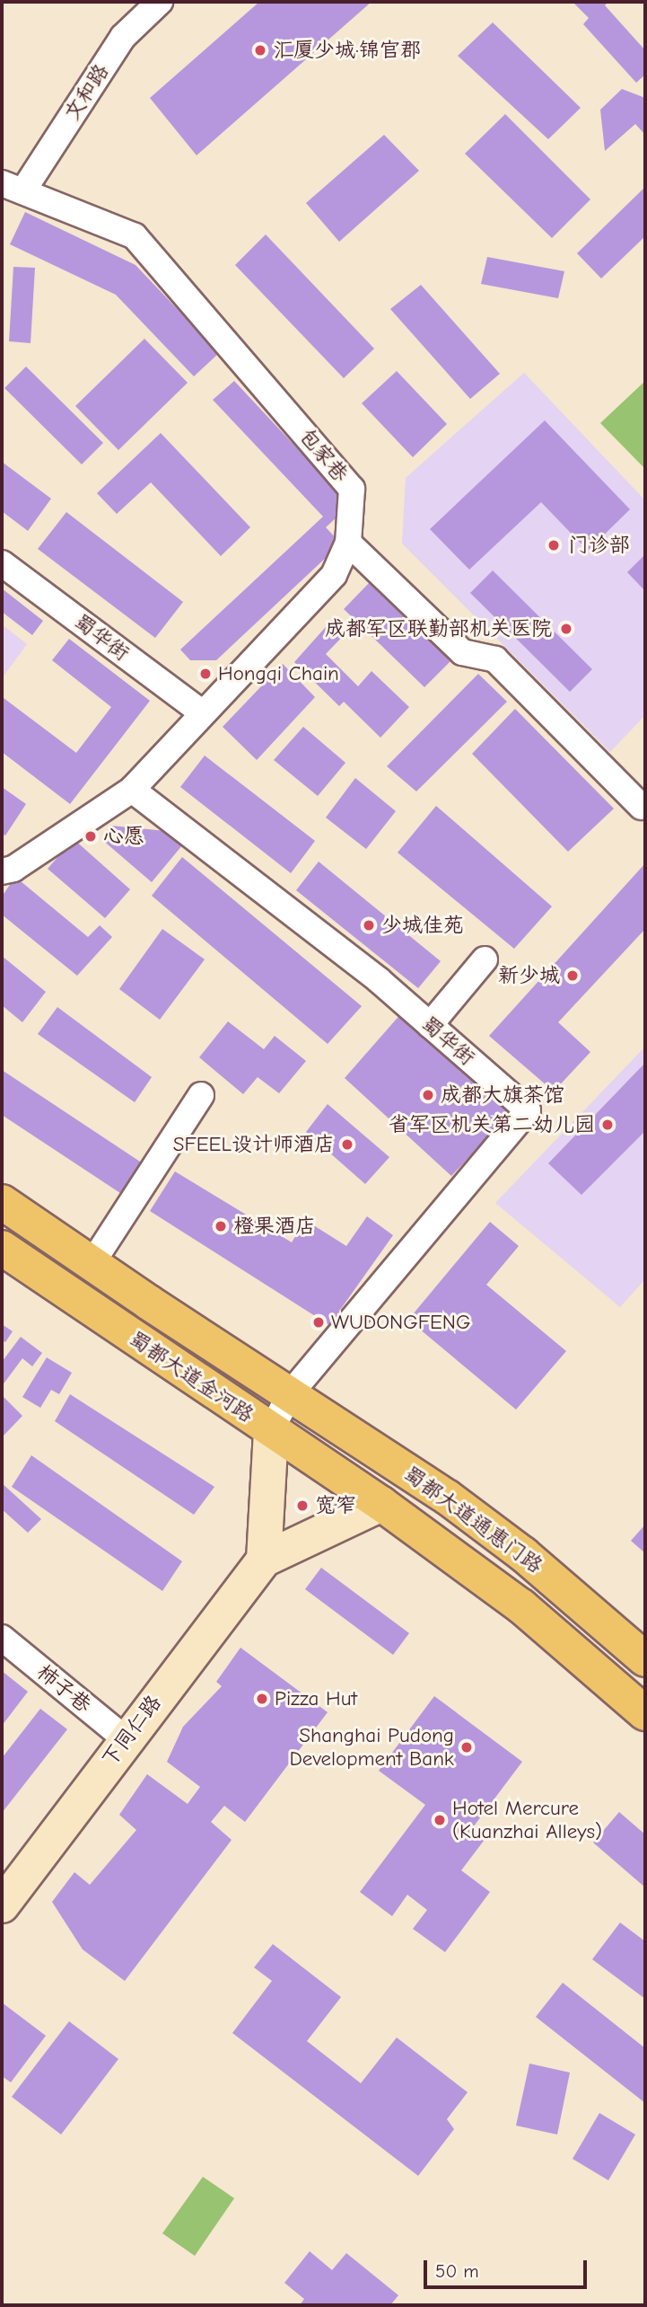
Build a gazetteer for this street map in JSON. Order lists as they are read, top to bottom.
{
  "streets": {
    "main road": ["蜀都大道金河路", "蜀都大道通惠门路"],
    "street": [
      "文和路",
      "包家巷",
      "蜀华街",
      "柿子巷",
      "下同仁路"
    ]
  },
  "crossings": [
    ["文和路", "包家巷"],
    ["包家巷", "蜀华街"],
    ["蜀华街", "蜀都大道金河路"],
    ["蜀华街", "蜀都大道通惠门路"],
    ["蜀都大道金河路", "蜀都大道通惠门路"],
    ["蜀都大道金河路", "下同仁路"],
    ["蜀都大道通惠门路", "下同仁路"],
    ["柿子巷", "下同仁路"]
  ],
  "places": [
    "汇厦少城·锦官郡",
    "门诊部",
    "成都军区联勤部机关医院",
    "Hongqi Chain",
    "心愿",
    "少城佳苑",
    "新少城",
    "成都大旗茶馆",
    "省军区机关第二幼儿园",
    "SFEEL设计师酒店",
    "橙果酒店",
    "WUDONGFENG",
    "宽窄",
    "Pizza Hut",
    "Shanghai Pudong Development Bank",
    "Hotel Mercure (Kuanzhai Alleys)"
  ],
  "scale_bar": "50 m"
}
